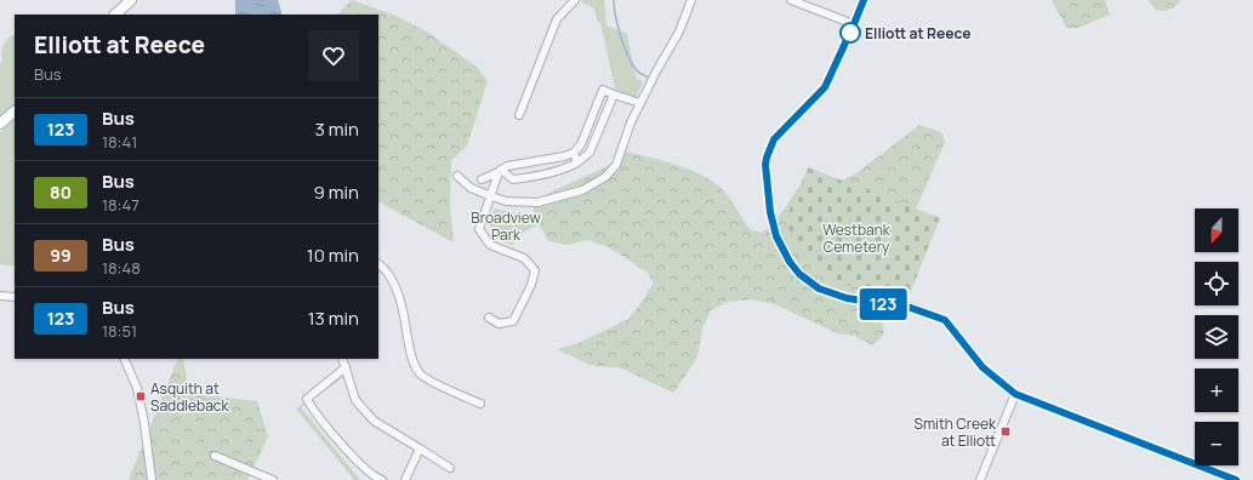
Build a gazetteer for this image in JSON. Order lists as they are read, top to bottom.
{
  "parks": ["Broadview Park", "Westbank Cemetery"],
  "places": {
    "other": ["Elliott at Reece"],
    "transit": ["Asquith at Saddleback", "Smith Creek at Elliott"]
  },
  "lines": ["bus line 123"],
  "north": "bottom",
  "page": {
    "on_map": "123",
    "heading": ["Elliott at Reece", "Bus"],
    "list": [
      {
        "mark": "123",
        "name": "Bus",
        "note": "18:41",
        "value": "3 min"
      },
      {
        "mark": "80",
        "name": "Bus",
        "note": "18:47",
        "value": "9 min"
      },
      {
        "mark": "99",
        "name": "Bus",
        "note": "18:48",
        "value": "10 min"
      },
      {
        "mark": "123",
        "name": "Bus",
        "note": "18:51",
        "value": "13 min"
      }
    ],
    "map_buttons": ["+", "−"]
  }
}
